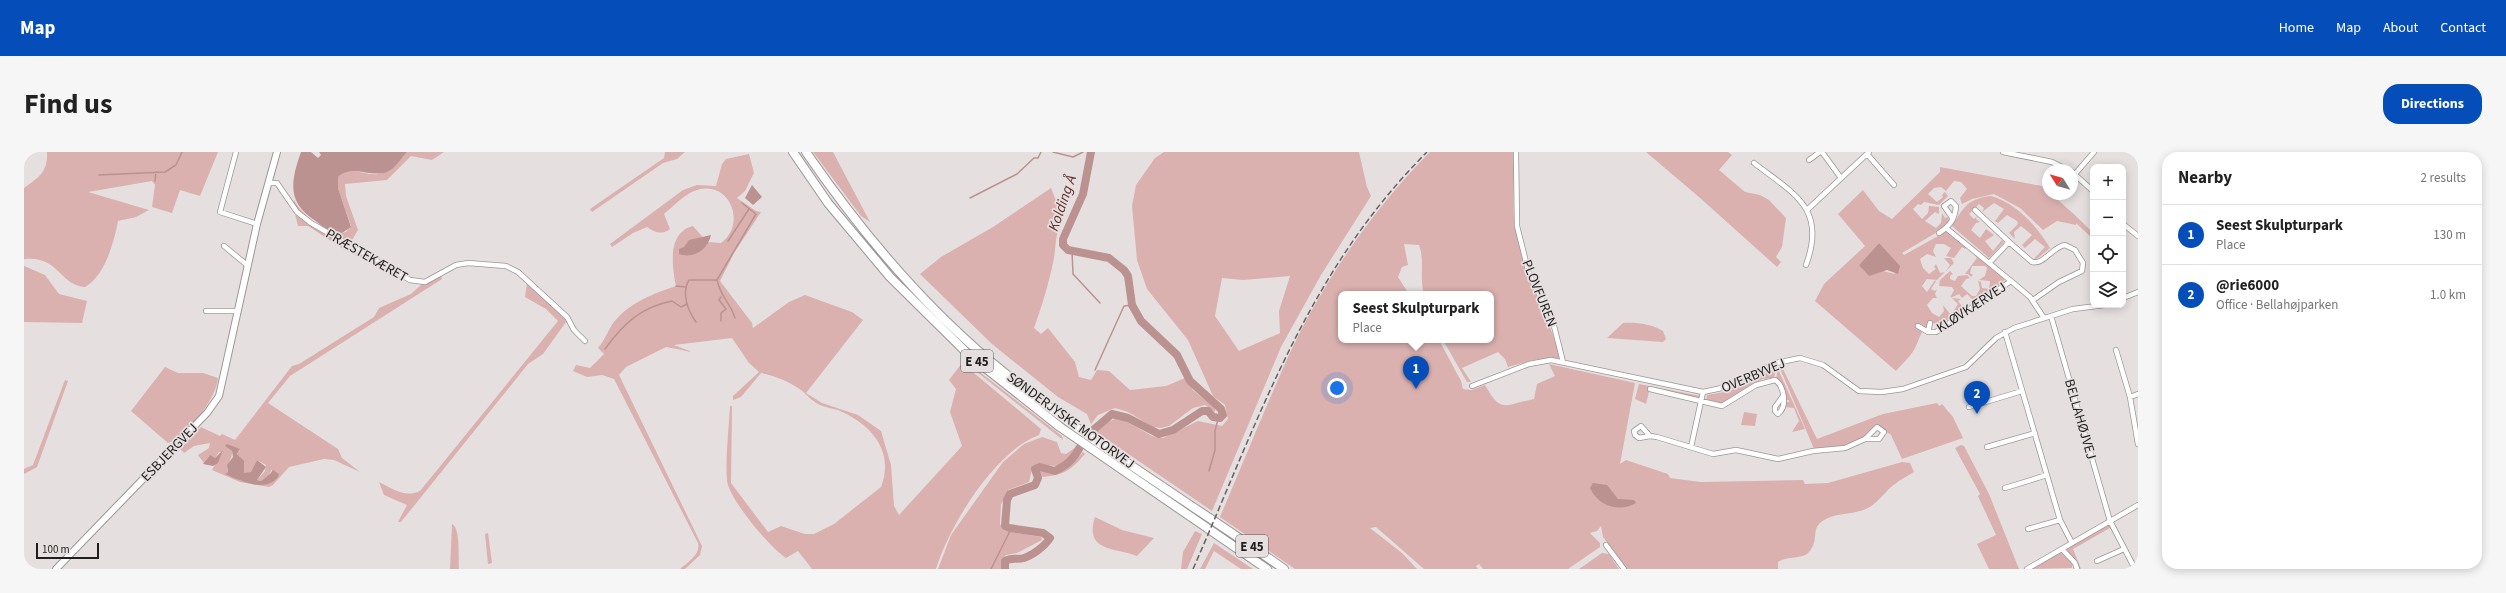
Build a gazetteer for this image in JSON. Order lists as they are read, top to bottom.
{
  "streets": {
    "highway": ["E 45", "SØNDERJYSKE MOTORVEJ"],
    "main road": ["ESBJERGVEJ"],
    "street": [
      "PRÆSTEKÆRET",
      "PLOVFUREN",
      "KLØVKÆRVEJ",
      "OVERBYVEJ",
      "BELLAHØJVEJ"
    ]
  },
  "crossings": [
    ["PRÆSTEKÆRET", "ESBJERGVEJ"],
    ["PLOVFUREN", "OVERBYVEJ"],
    ["KLØVKÆRVEJ", "OVERBYVEJ"],
    ["OVERBYVEJ", "BELLAHØJVEJ"]
  ],
  "water": ["Kolding Å"],
  "scale_bar": "100 m",
  "north": "top left",
  "page": {
    "header": "Map",
    "nav": [
      "Home",
      "Map",
      "About",
      "Contact"
    ],
    "title": "Find us",
    "buttons": "Directions",
    "heading": ["Nearby", "2 results"],
    "map_buttons": ["+", "−"],
    "list": [
      {
        "mark": "1",
        "name": "Seest Skulpturpark",
        "note": "Place",
        "value": "130 m"
      },
      {
        "mark": "2",
        "name": "@rie6000",
        "note": "Office · Bellahøjparken",
        "value": "1.0 km"
      }
    ],
    "popup": ["Seest Skulpturpark", "Place"],
    "pins": ["1", "2"],
    "scale": "100 m"
  }
}
